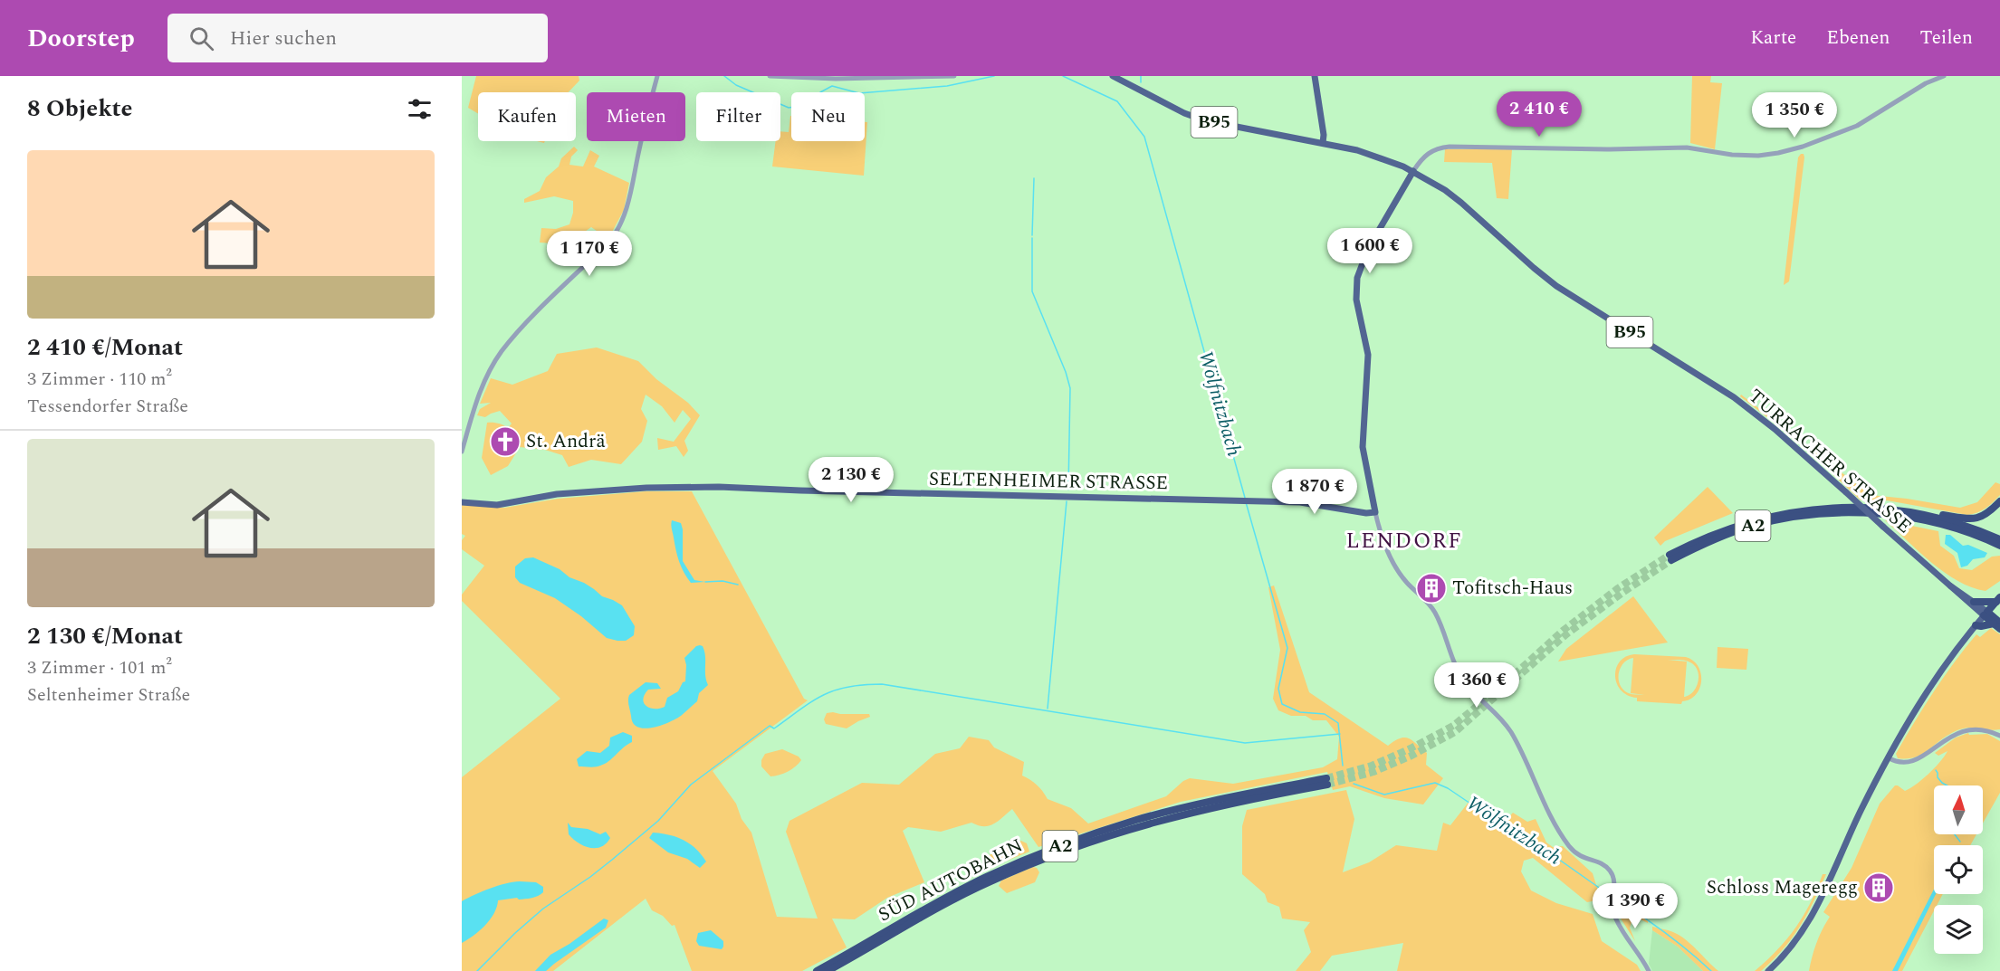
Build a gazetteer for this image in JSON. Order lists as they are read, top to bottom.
{
  "streets": {
    "highway": ["A2", "SÜD AUTOBAHN"],
    "main road": ["B95", "TURRACHER STRASSE", "SELTENHEIMER STRASSE"]
  },
  "districts": ["LENDORF"],
  "water": ["Wölfnitzbach"],
  "places": {
    "church": ["St. Andrä"],
    "building": ["Tofitsch-Haus", "Schloss Mageregg"]
  },
  "north": "top",
  "page": {
    "header": "Doorstep",
    "search": "Hier suchen",
    "nav": ["Karte", "Ebenen", "Teilen"],
    "heading": "8 Objekte",
    "price": [
      "2 410 €",
      "1 350 €",
      "1 600 €",
      "1 170 €",
      "2 130 €",
      "1 870 €",
      "1 360 €",
      "1 390 €"
    ],
    "chip": [
      "Kaufen",
      "Mieten",
      "Filter",
      "Neu"
    ],
    "list": [
      {
        "name": "2 410 €/Monat",
        "note": "3 Zimmer · 110 m² · Tessendorfer Straße"
      },
      {
        "name": "2 130 €/Monat",
        "note": "3 Zimmer · 101 m² · Seltenheimer Straße"
      }
    ]
  }
}
